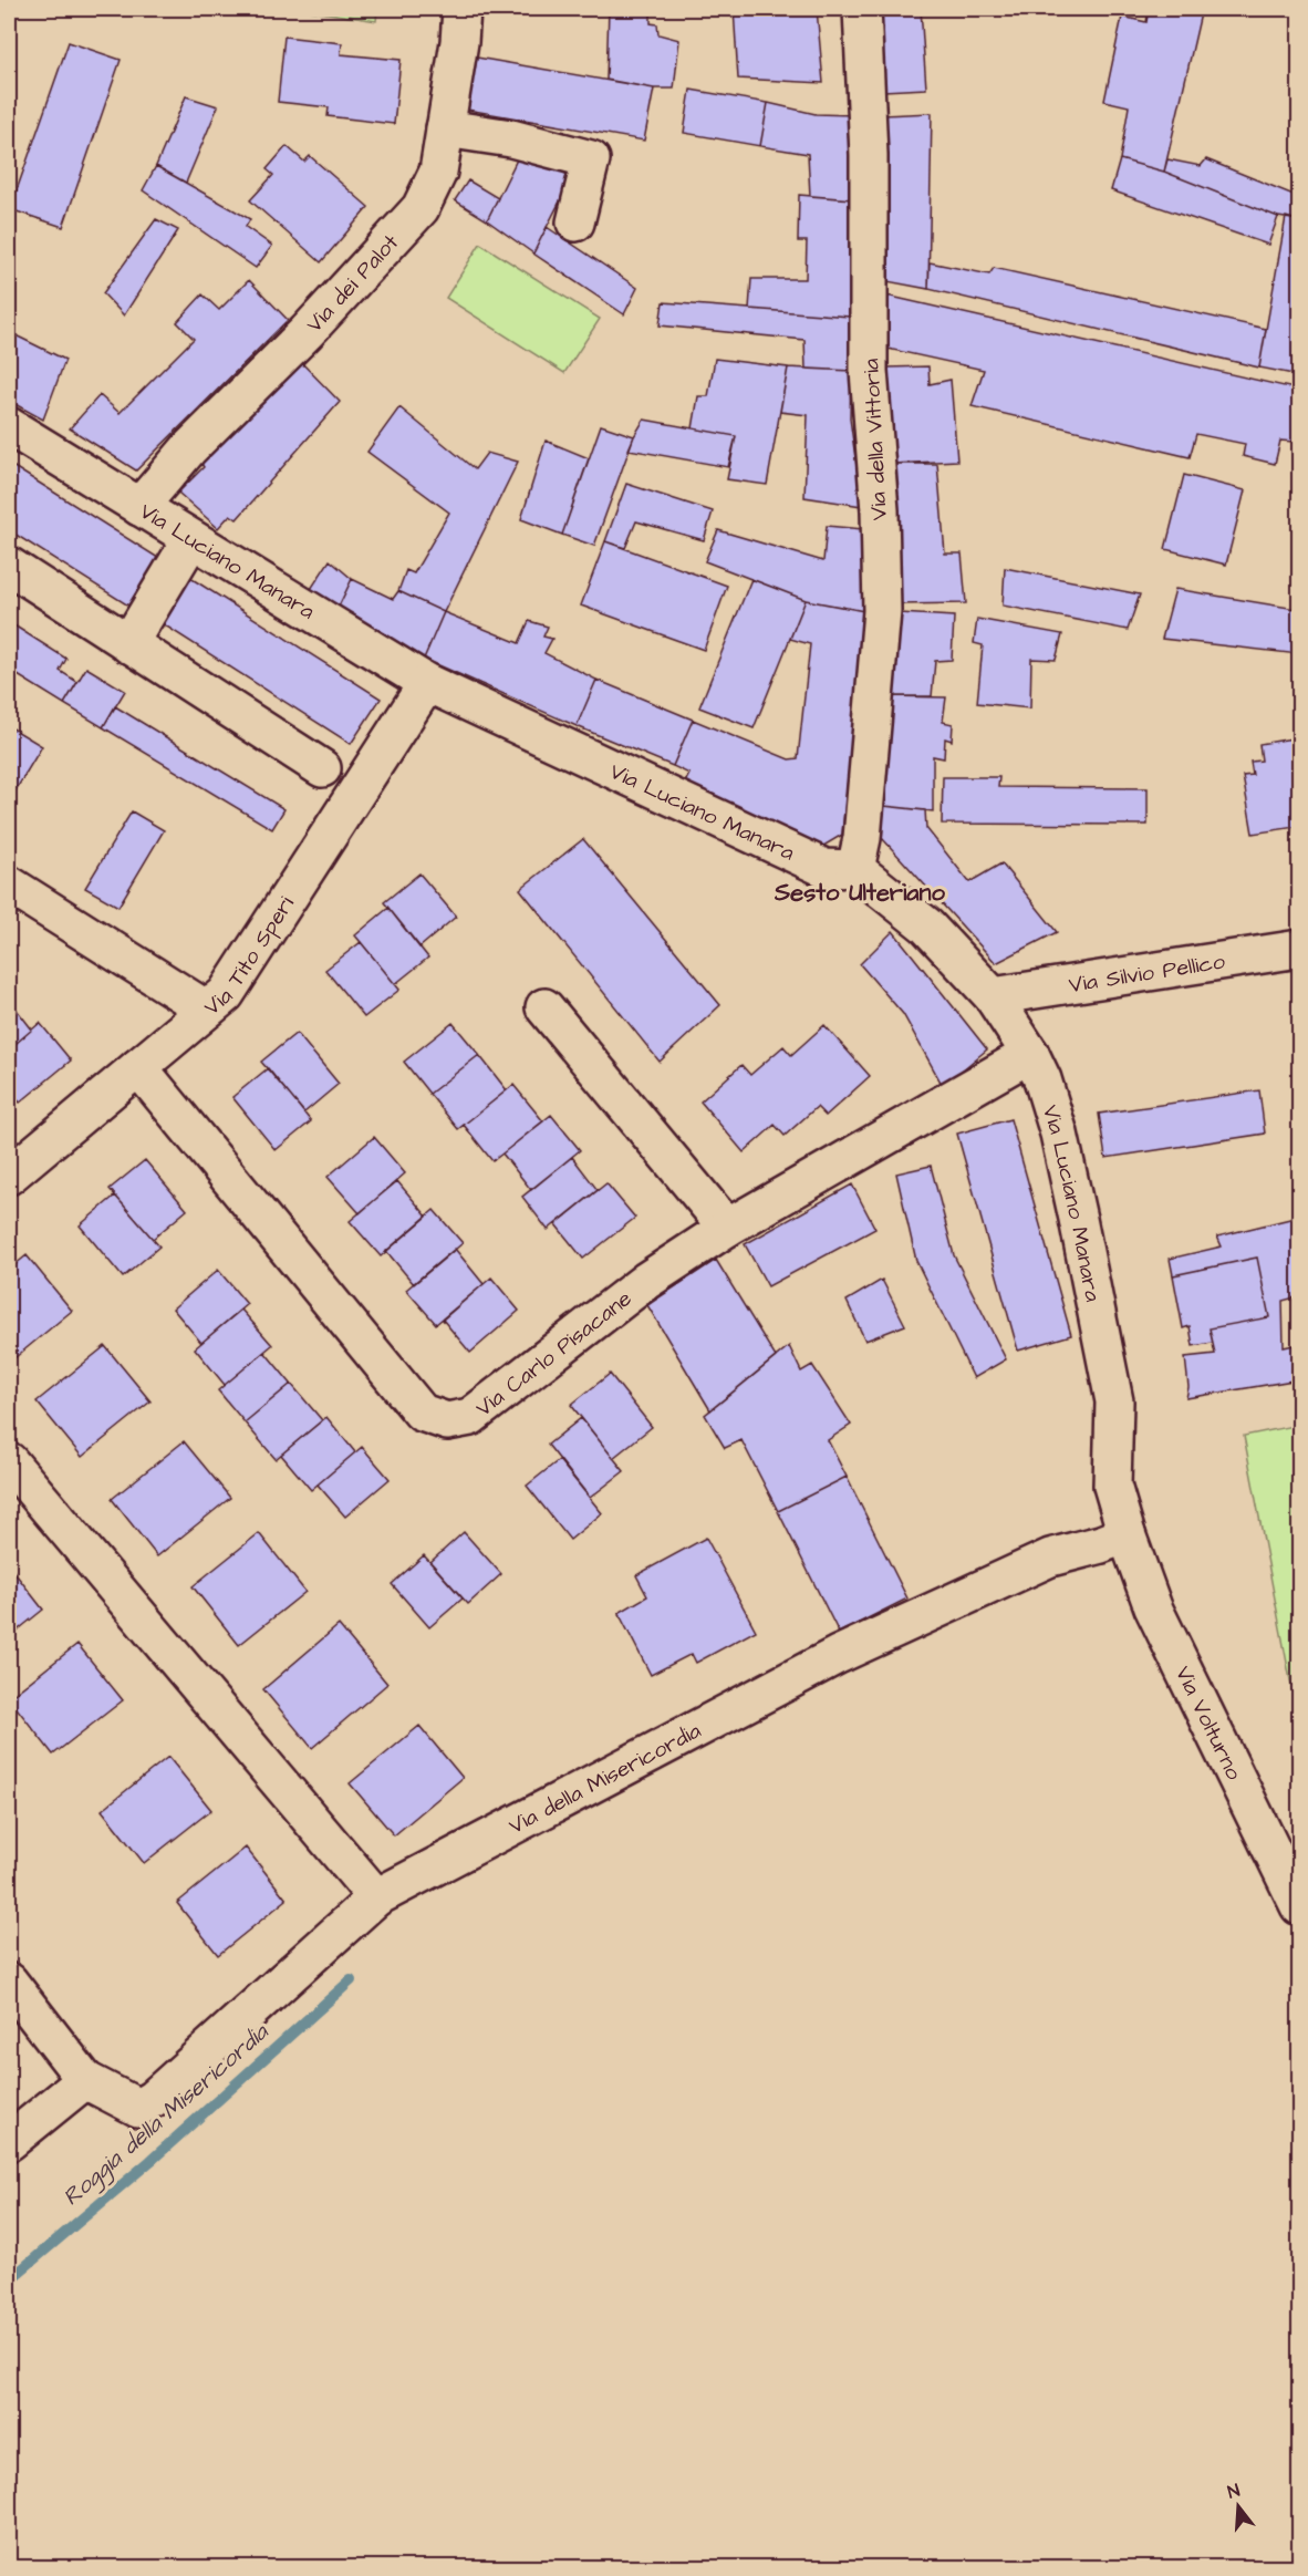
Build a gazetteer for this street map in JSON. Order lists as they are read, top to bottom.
{
  "streets": {
    "street": [
      "Via dei Palot",
      "Via della Vittoria",
      "Via Luciano Manara",
      "Via Tito Speri",
      "Via Silvio Pellico",
      "Via Carlo Pisacane",
      "Via Volturno",
      "Via della Misericordia"
    ]
  },
  "crossings": [
    ["Via dei Palot", "Via Luciano Manara"],
    ["Via della Vittoria", "Via Luciano Manara"],
    ["Via Luciano Manara", "Via Tito Speri"],
    ["Via Luciano Manara", "Via Silvio Pellico"],
    ["Via Luciano Manara", "Via Carlo Pisacane"],
    ["Via Luciano Manara", "Via Volturno"],
    ["Via Luciano Manara", "Via della Misericordia"],
    ["Via Tito Speri", "Via Carlo Pisacane"],
    ["Via Volturno", "Via della Misericordia"]
  ],
  "districts": ["Sesto Ulteriano"],
  "water": ["Roggia della Misericordia"],
  "north": "top"
}
